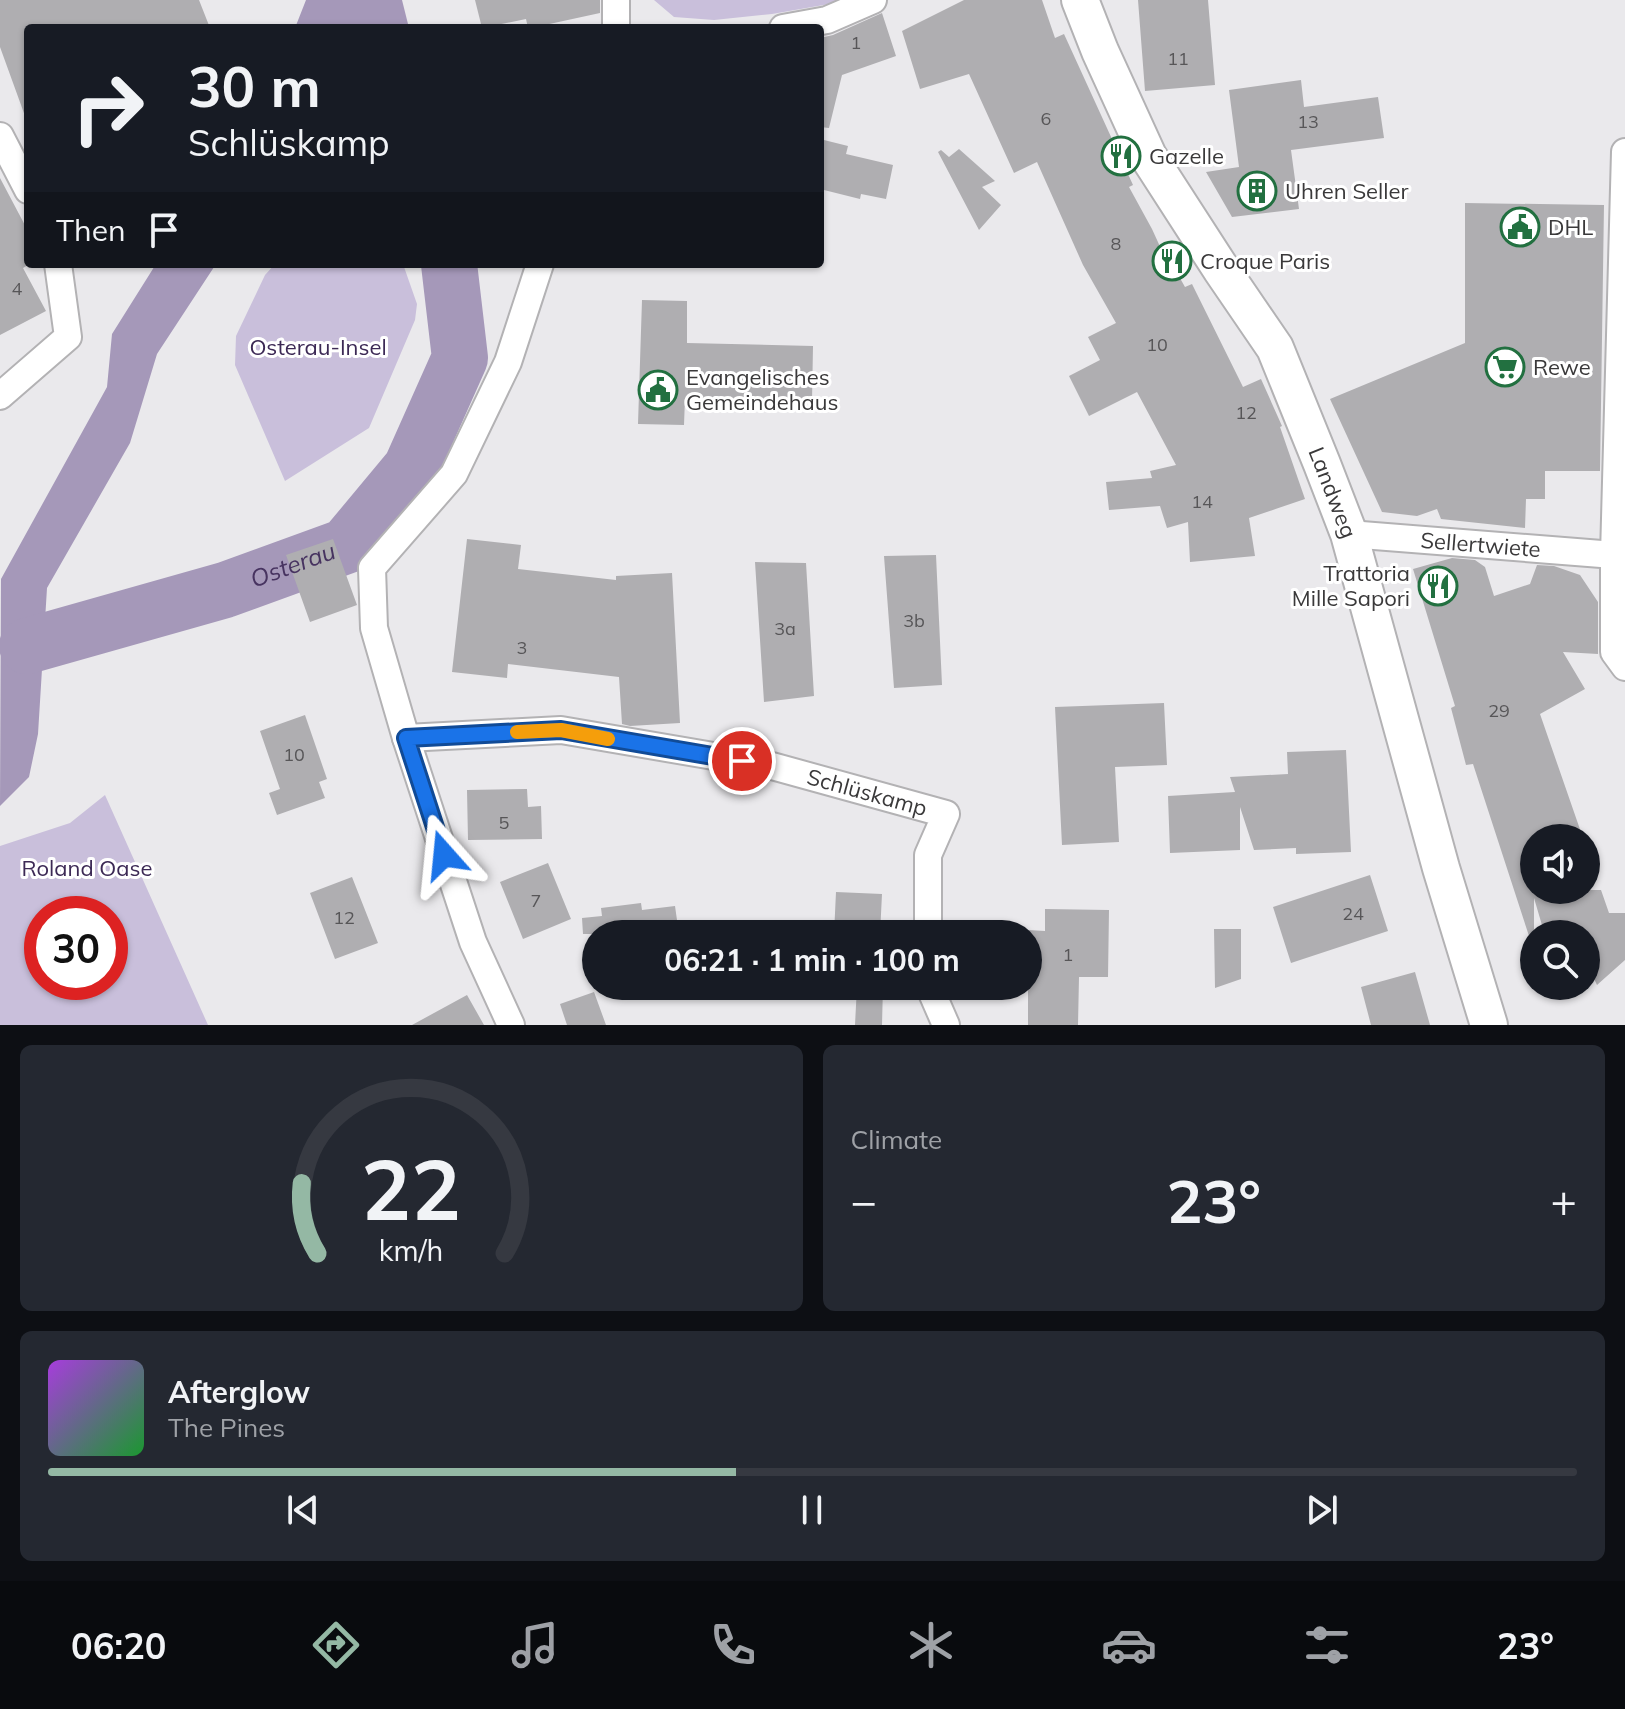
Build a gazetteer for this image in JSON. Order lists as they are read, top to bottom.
{
  "streets": {
    "street": ["Landweg", "Sellertwiete", "Schlüskamp"]
  },
  "crossings": [
    ["Landweg", "Sellertwiete"]
  ],
  "water": ["Osterau"],
  "parks": ["Osterau-Insel", "Roland Oase"],
  "places": {
    "restaurant": ["Gazelle", "Croque Paris", "Trattoria Mille Sapori"],
    "building": ["Uhren Seller"],
    "public building": ["DHL", "Evangelisches Gemeindehaus"],
    "supermarket": ["Rewe"]
  },
  "house_numbers": [
    "1",
    "11",
    "6",
    "13",
    "8",
    "4",
    "10",
    "12",
    "14",
    "3b",
    "3a",
    "3",
    "29",
    "10",
    "5",
    "7",
    "24",
    "12",
    "1"
  ],
  "page": {
    "turn": ["30 m", "Schlüskamp"],
    "then": "Then",
    "limit": "30",
    "trip": "06:21 · 1 min · 100 m",
    "tile": "Climate",
    "heat": ["−", "23°", "+"],
    "song": ["Afterglow", "The Pines"],
    "tabs": ["06:20", "23°"],
    "gauge": ["22", "km/h"]
  }
}
